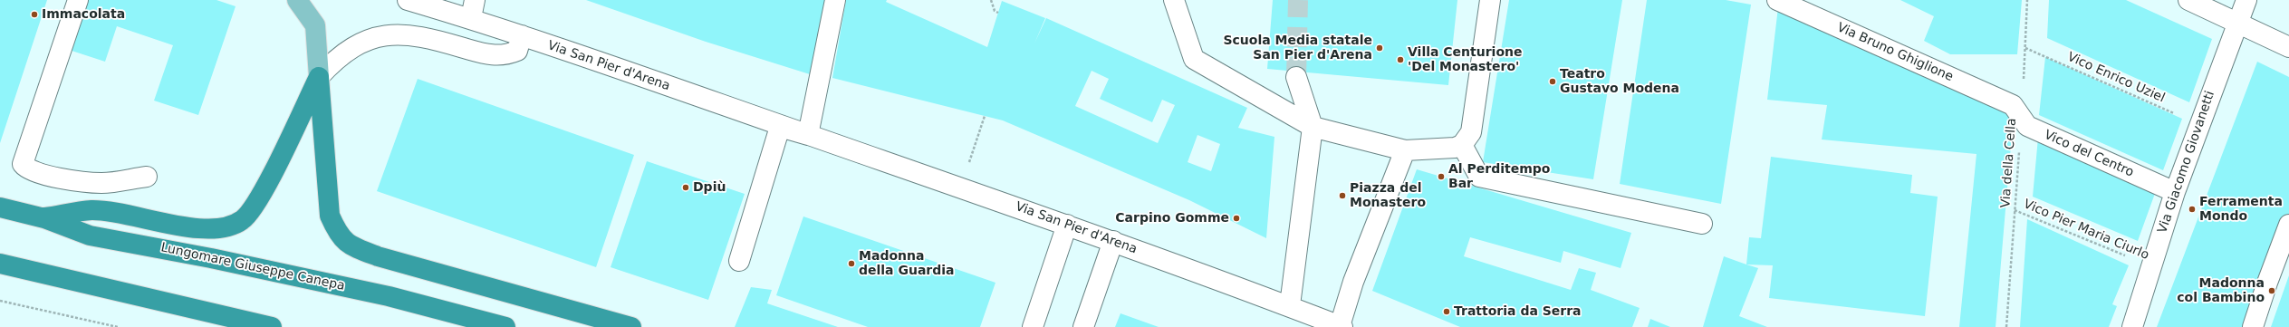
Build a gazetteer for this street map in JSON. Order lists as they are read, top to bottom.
{
  "streets": {
    "highway": ["Lungomare Giuseppe Canepa"],
    "street": [
      "Via Bruno Ghiglione",
      "Via San Pier d'Arena",
      "Vico del Centro",
      "Via Giacomo Giovanetti"
    ],
    "path": ["Vico Enrico Uziel", "Via della Cella", "Vico Pier Maria Ciurlo"]
  },
  "crossings": [
    ["Via Bruno Ghiglione", "Vico del Centro"],
    ["Via Bruno Ghiglione", "Via della Cella"],
    ["Vico Enrico Uziel", "Via Giacomo Giovanetti"],
    ["Vico Enrico Uziel", "Via della Cella"],
    ["Vico del Centro", "Via Giacomo Giovanetti"],
    ["Vico del Centro", "Via della Cella"],
    ["Via Giacomo Giovanetti", "Vico Pier Maria Ciurlo"],
    ["Via della Cella", "Vico Pier Maria Ciurlo"]
  ],
  "places": [
    "Immacolata",
    "Scuola Media statale San Pier d'Arena",
    "Villa Centurione 'Del Monastero'",
    "Teatro Gustavo Modena",
    "Al Perditempo Bar",
    "Dpiù",
    "Piazza del Monastero",
    "Ferramenta Mondo",
    "Carpino Gomme",
    "Madonna della Guardia",
    "Madonna col Bambino",
    "Trattoria da Serra"
  ]
}
